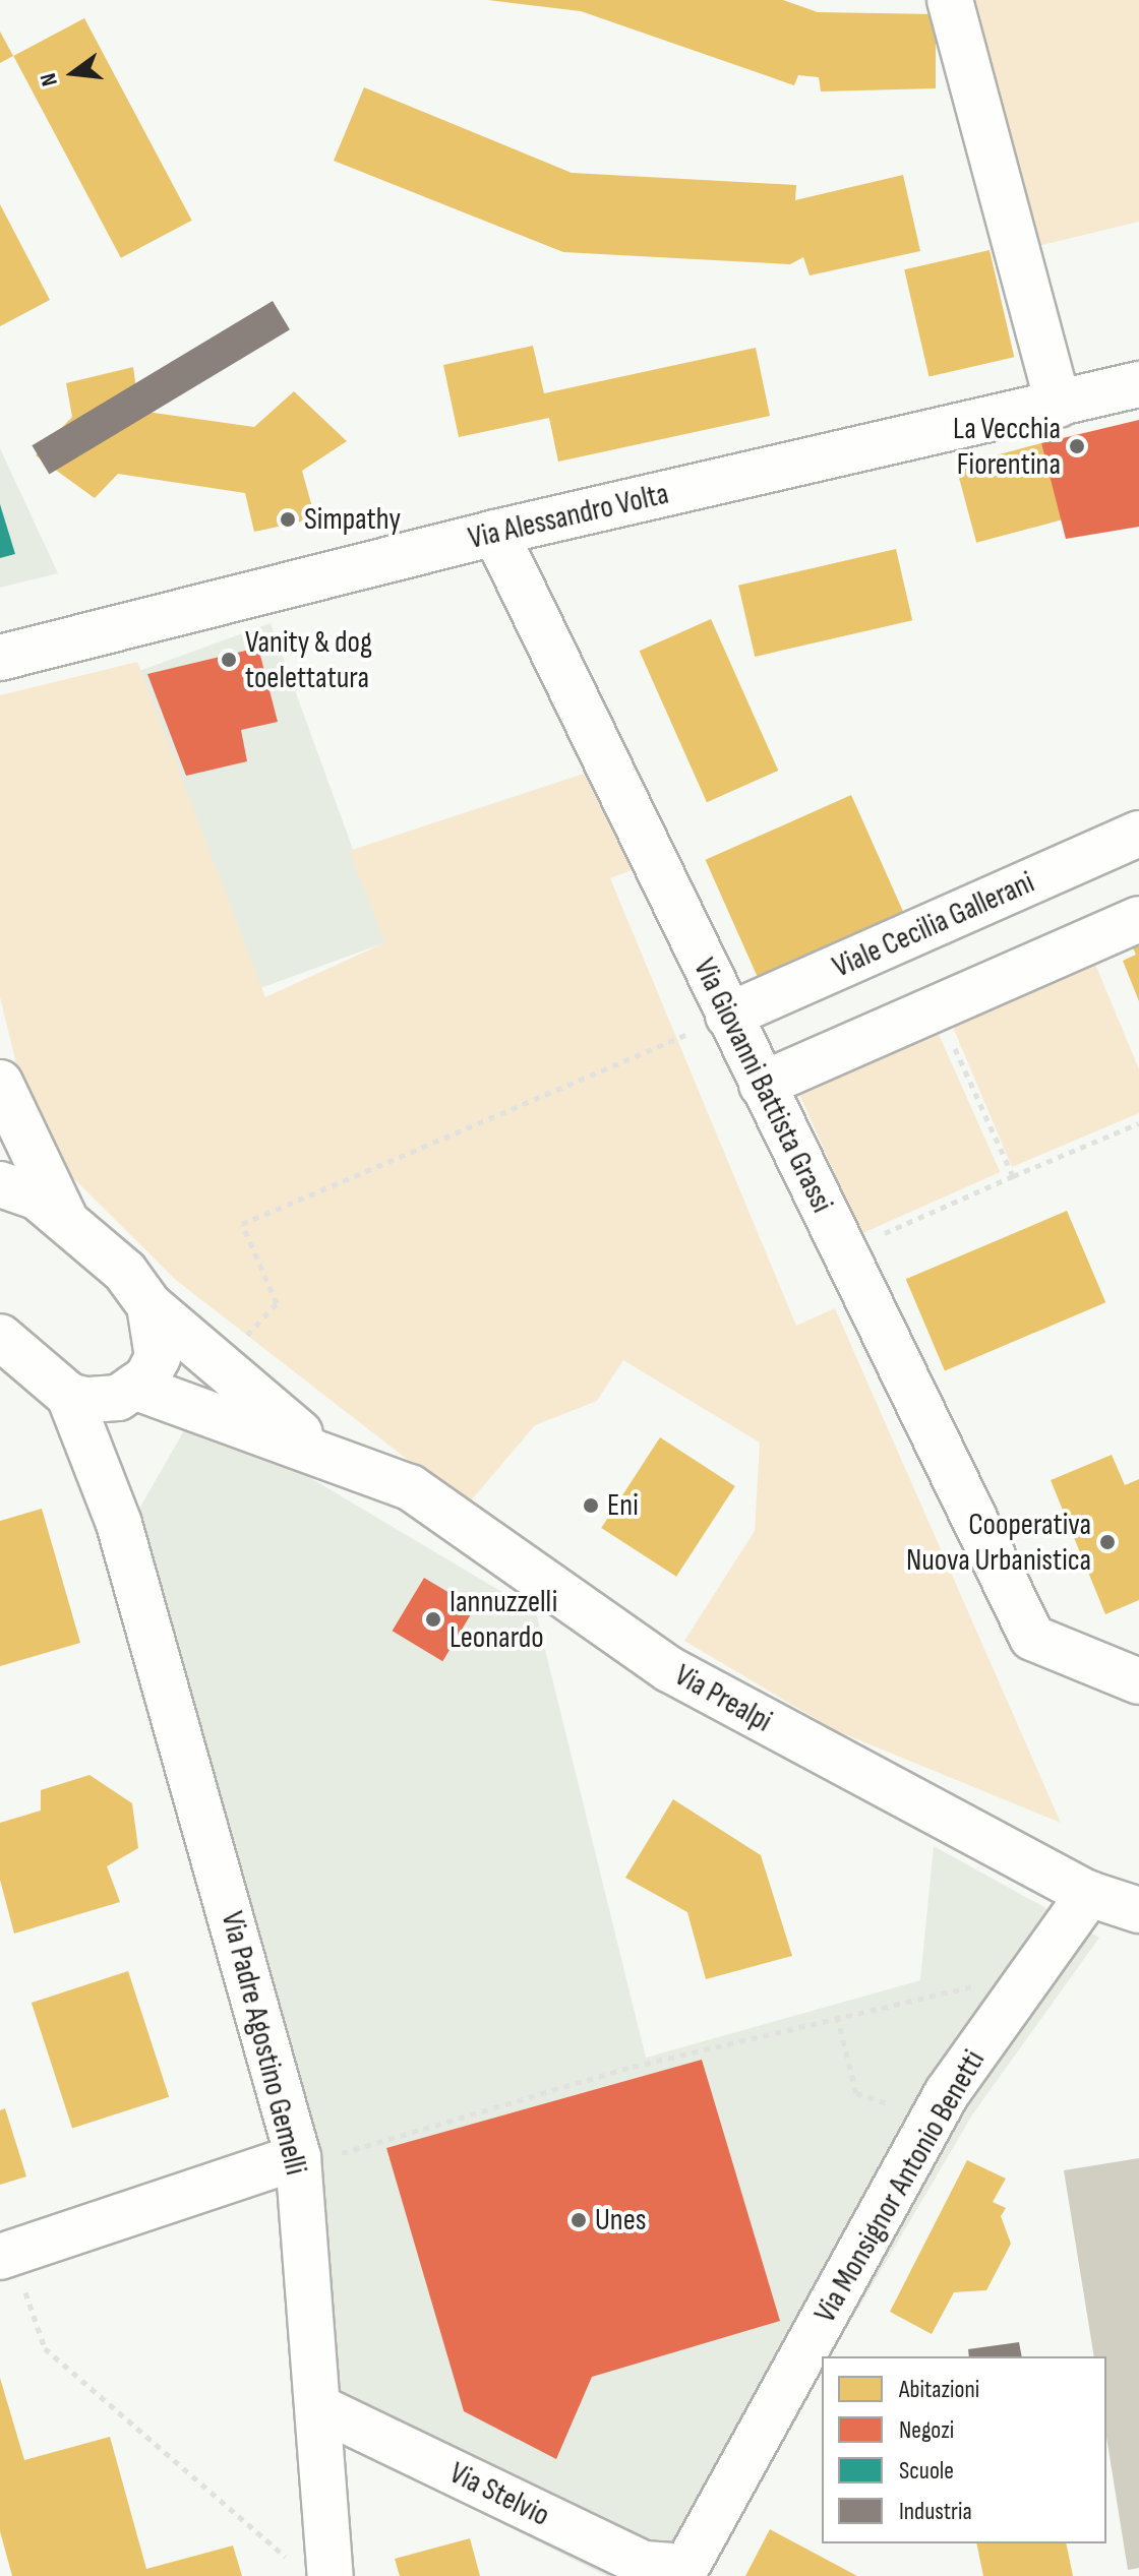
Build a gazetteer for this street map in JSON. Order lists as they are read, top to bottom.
{
  "streets": {
    "street": [
      "Via Alessandro Volta",
      "Viale Cecilia Gallerani",
      "Via Giovanni Battista Grassi",
      "Via Prealpi",
      "Via Padre Agostino Gemelli",
      "Via Monsignor Antonio Benetti",
      "Via Stelvio"
    ]
  },
  "crossings": [
    ["Via Alessandro Volta", "Via Giovanni Battista Grassi"],
    ["Viale Cecilia Gallerani", "Via Giovanni Battista Grassi"],
    ["Via Prealpi", "Via Padre Agostino Gemelli"],
    ["Via Prealpi", "Via Monsignor Antonio Benetti"],
    ["Via Padre Agostino Gemelli", "Via Stelvio"],
    ["Via Monsignor Antonio Benetti", "Via Stelvio"]
  ],
  "places": [
    "La Vecchia Fiorentina",
    "Simpathy",
    "Vanity & dog toelettatura",
    "Eni",
    "Cooperativa Nuova Urbanistica",
    "Iannuzzelli Leonardo",
    "Unes"
  ],
  "legend": [
    "Abitazioni",
    "Negozi",
    "Scuole",
    "Industria"
  ],
  "north": "left"
}
